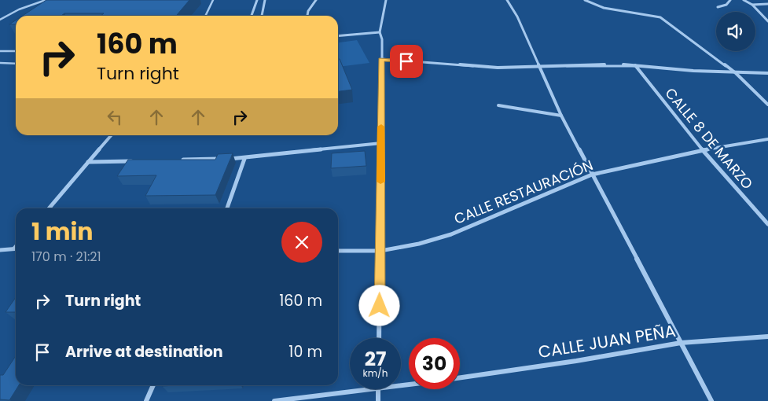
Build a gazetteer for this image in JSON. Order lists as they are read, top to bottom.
{
  "streets": {
    "street": ["CALLE 8 DE MARZO", "CALLE RESTAURACIÓN", "CALLE JUAN PEÑA"]
  },
  "crossings": [
    ["CALLE 8 DE MARZO", "CALLE RESTAURACIÓN"]
  ],
  "page": {
    "turn": ["160 m", "Turn right"],
    "heading": ["1 min", "170 m · 21:21"],
    "list": [
      {
        "name": "Turn right",
        "value": "160 m"
      },
      {
        "name": "Arrive at destination",
        "value": "10 m"
      }
    ],
    "speed": "27 km/h",
    "limit": "30"
  }
}
